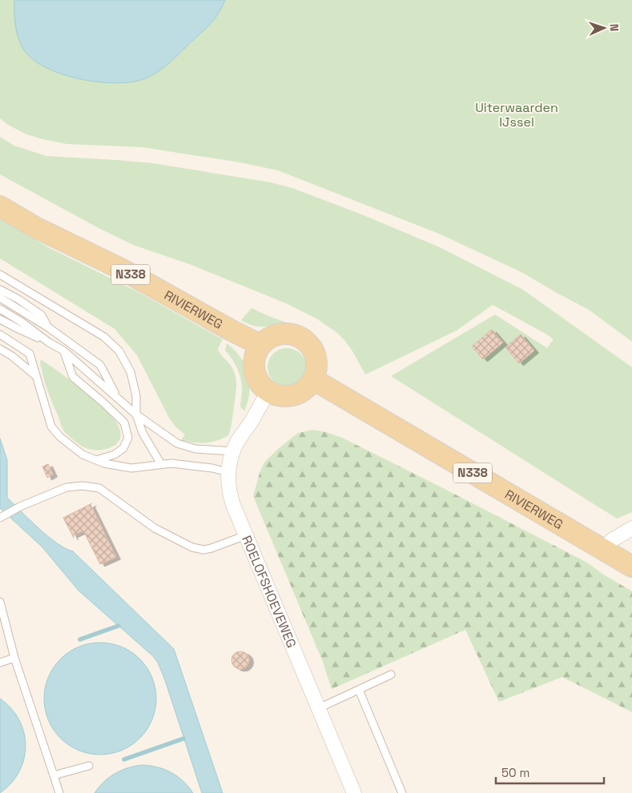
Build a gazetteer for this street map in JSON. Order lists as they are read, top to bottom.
{
  "streets": {
    "main road": ["N338", "RIVIERWEG"],
    "street": ["ROELOFSHOEVEWEG"]
  },
  "crossings": [
    ["RIVIERWEG", "ROELOFSHOEVEWEG"]
  ],
  "parks": ["Uiterwaarden IJssel"],
  "scale_bar": "50 m",
  "north": "right"
}
